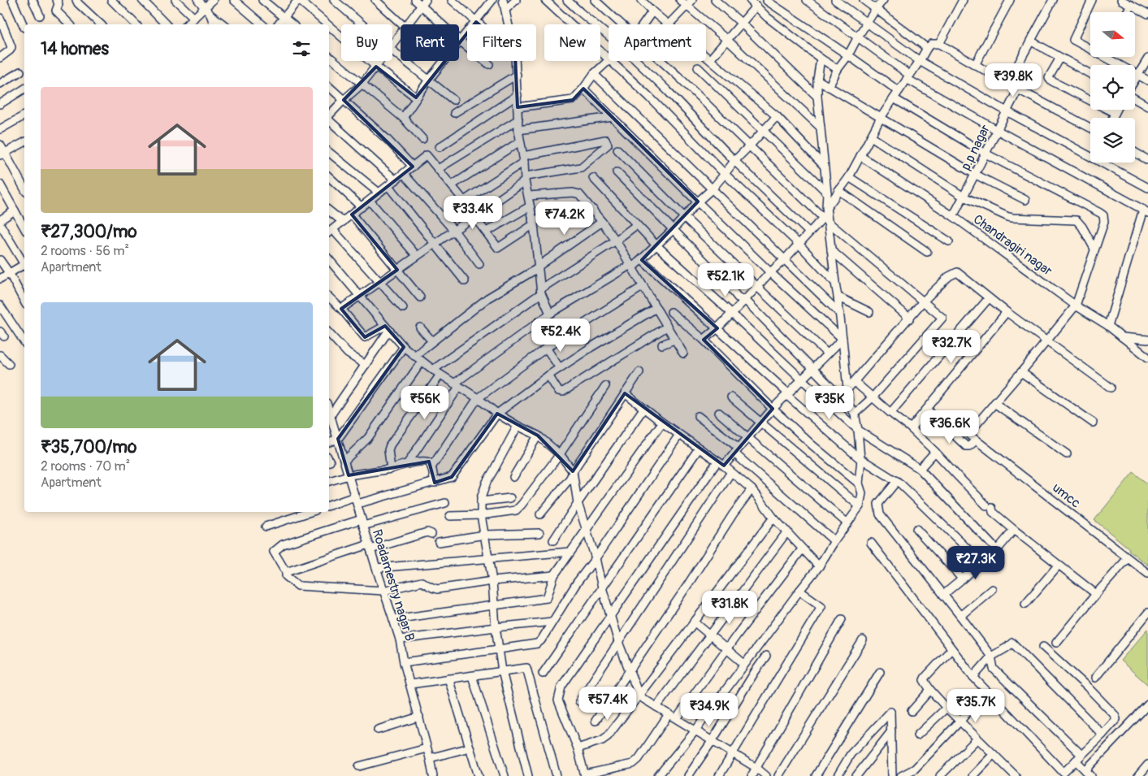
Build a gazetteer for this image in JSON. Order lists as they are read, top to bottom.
{
  "streets": {
    "street": [
      "p.p nagar",
      "Chandragiri nagar",
      "umcc",
      "Roadamestry nagar B"
    ]
  },
  "crossings": [
    ["p.p nagar", "Chandragiri nagar"]
  ],
  "north": "right",
  "page": {
    "chip": [
      "Buy",
      "Rent",
      "Filters",
      "New",
      "Apartment"
    ],
    "heading": "14 homes",
    "price": [
      "₹39.8K",
      "₹33.4K",
      "₹74.2K",
      "₹52.1K",
      "₹52.4K",
      "₹32.7K",
      "₹56K",
      "₹35K",
      "₹36.6K",
      "₹27.3K",
      "₹31.8K",
      "₹57.4K",
      "₹35.7K",
      "₹34.9K"
    ],
    "list": [
      {
        "name": "₹27,300/mo",
        "note": "2 rooms · 56 m² · Apartment"
      },
      {
        "name": "₹35,700/mo",
        "note": "2 rooms · 70 m² · Apartment"
      }
    ]
  }
}
